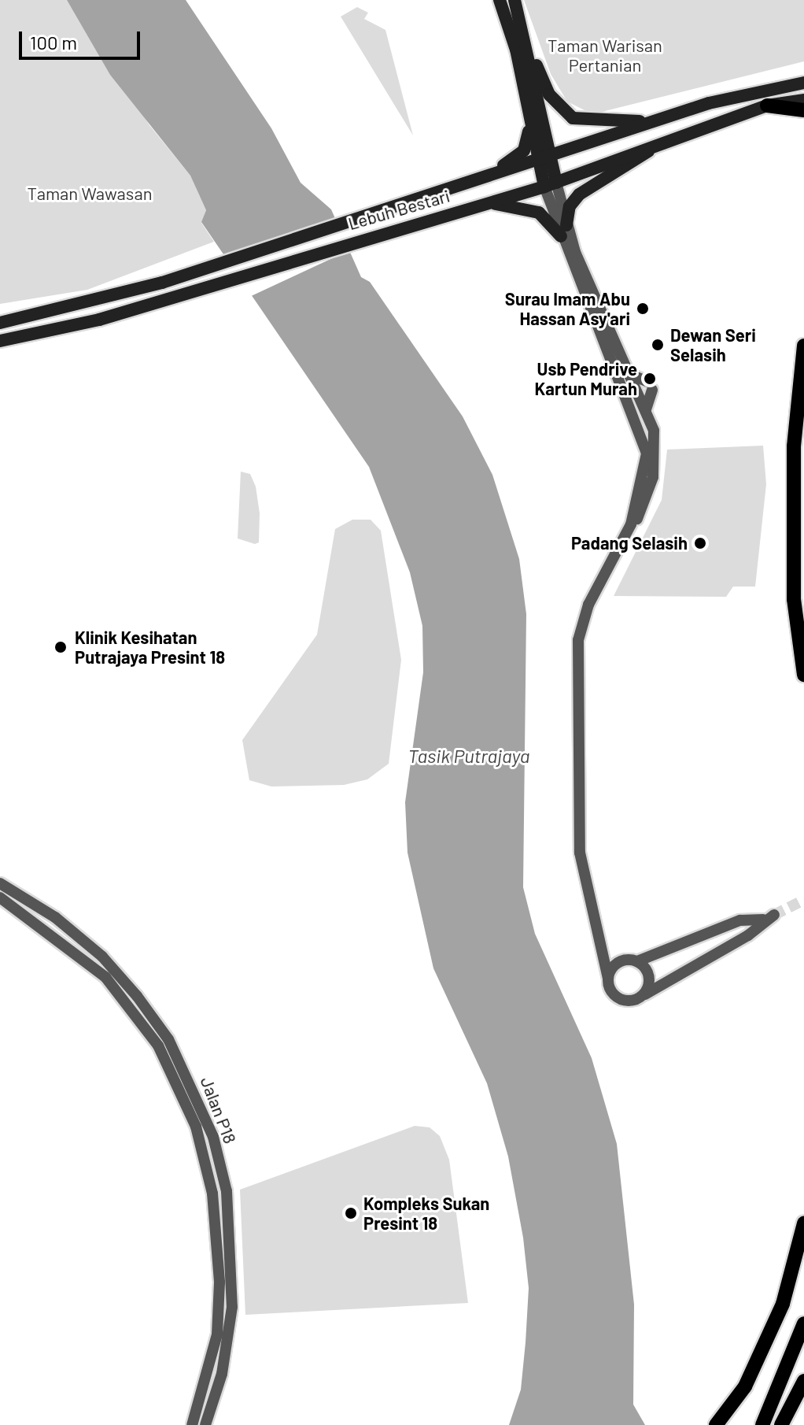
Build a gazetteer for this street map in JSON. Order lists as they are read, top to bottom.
{
  "streets": {
    "main road": ["Lebuh Bestari"],
    "street": ["Jalan P18"]
  },
  "water": ["Tasik Putrajaya"],
  "parks": ["Taman Warisan Pertanian", "Taman Wawasan"],
  "places": [
    "Surau Imam Abu Hassan Asy'ari",
    "Dewan Seri Selasih",
    "Usb Pendrive Kartun Murah",
    "Padang Selasih",
    "Klinik Kesihatan Putrajaya Presint 18",
    "Kompleks Sukan Presint 18"
  ],
  "scale_bar": "100 m"
}
